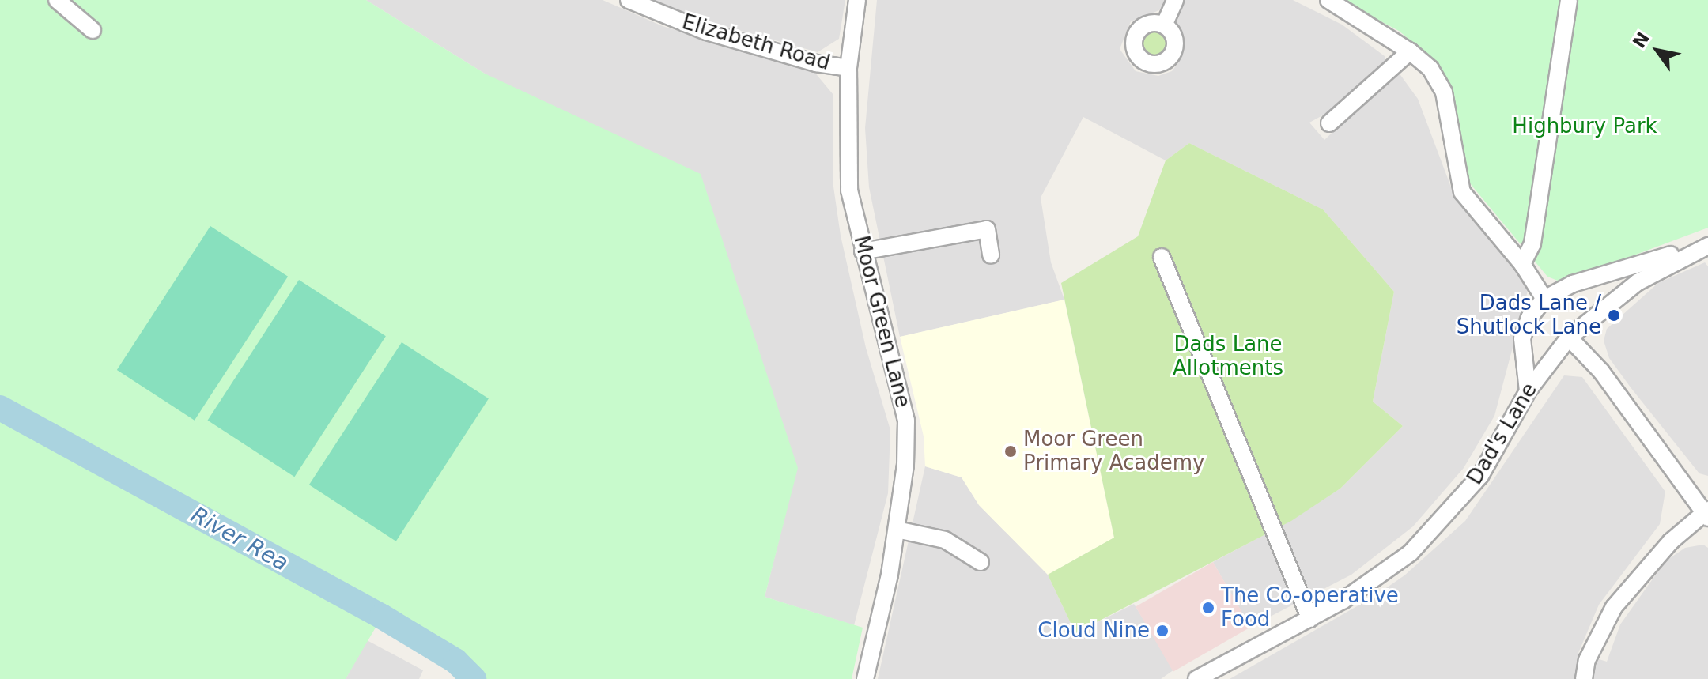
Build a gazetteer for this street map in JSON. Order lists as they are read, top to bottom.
{
  "streets": {
    "street": ["Elizabeth Road", "Moor Green Lane", "Dad's Lane"]
  },
  "crossings": [
    ["Elizabeth Road", "Moor Green Lane"]
  ],
  "water": ["River Rea"],
  "parks": ["Highbury Park", "Dads Lane Allotments"],
  "places": [
    "Dads Lane / Shutlock Lane",
    "Moor Green Primary Academy",
    "The Co-operative Food",
    "Cloud Nine"
  ],
  "north": "top left"
}
